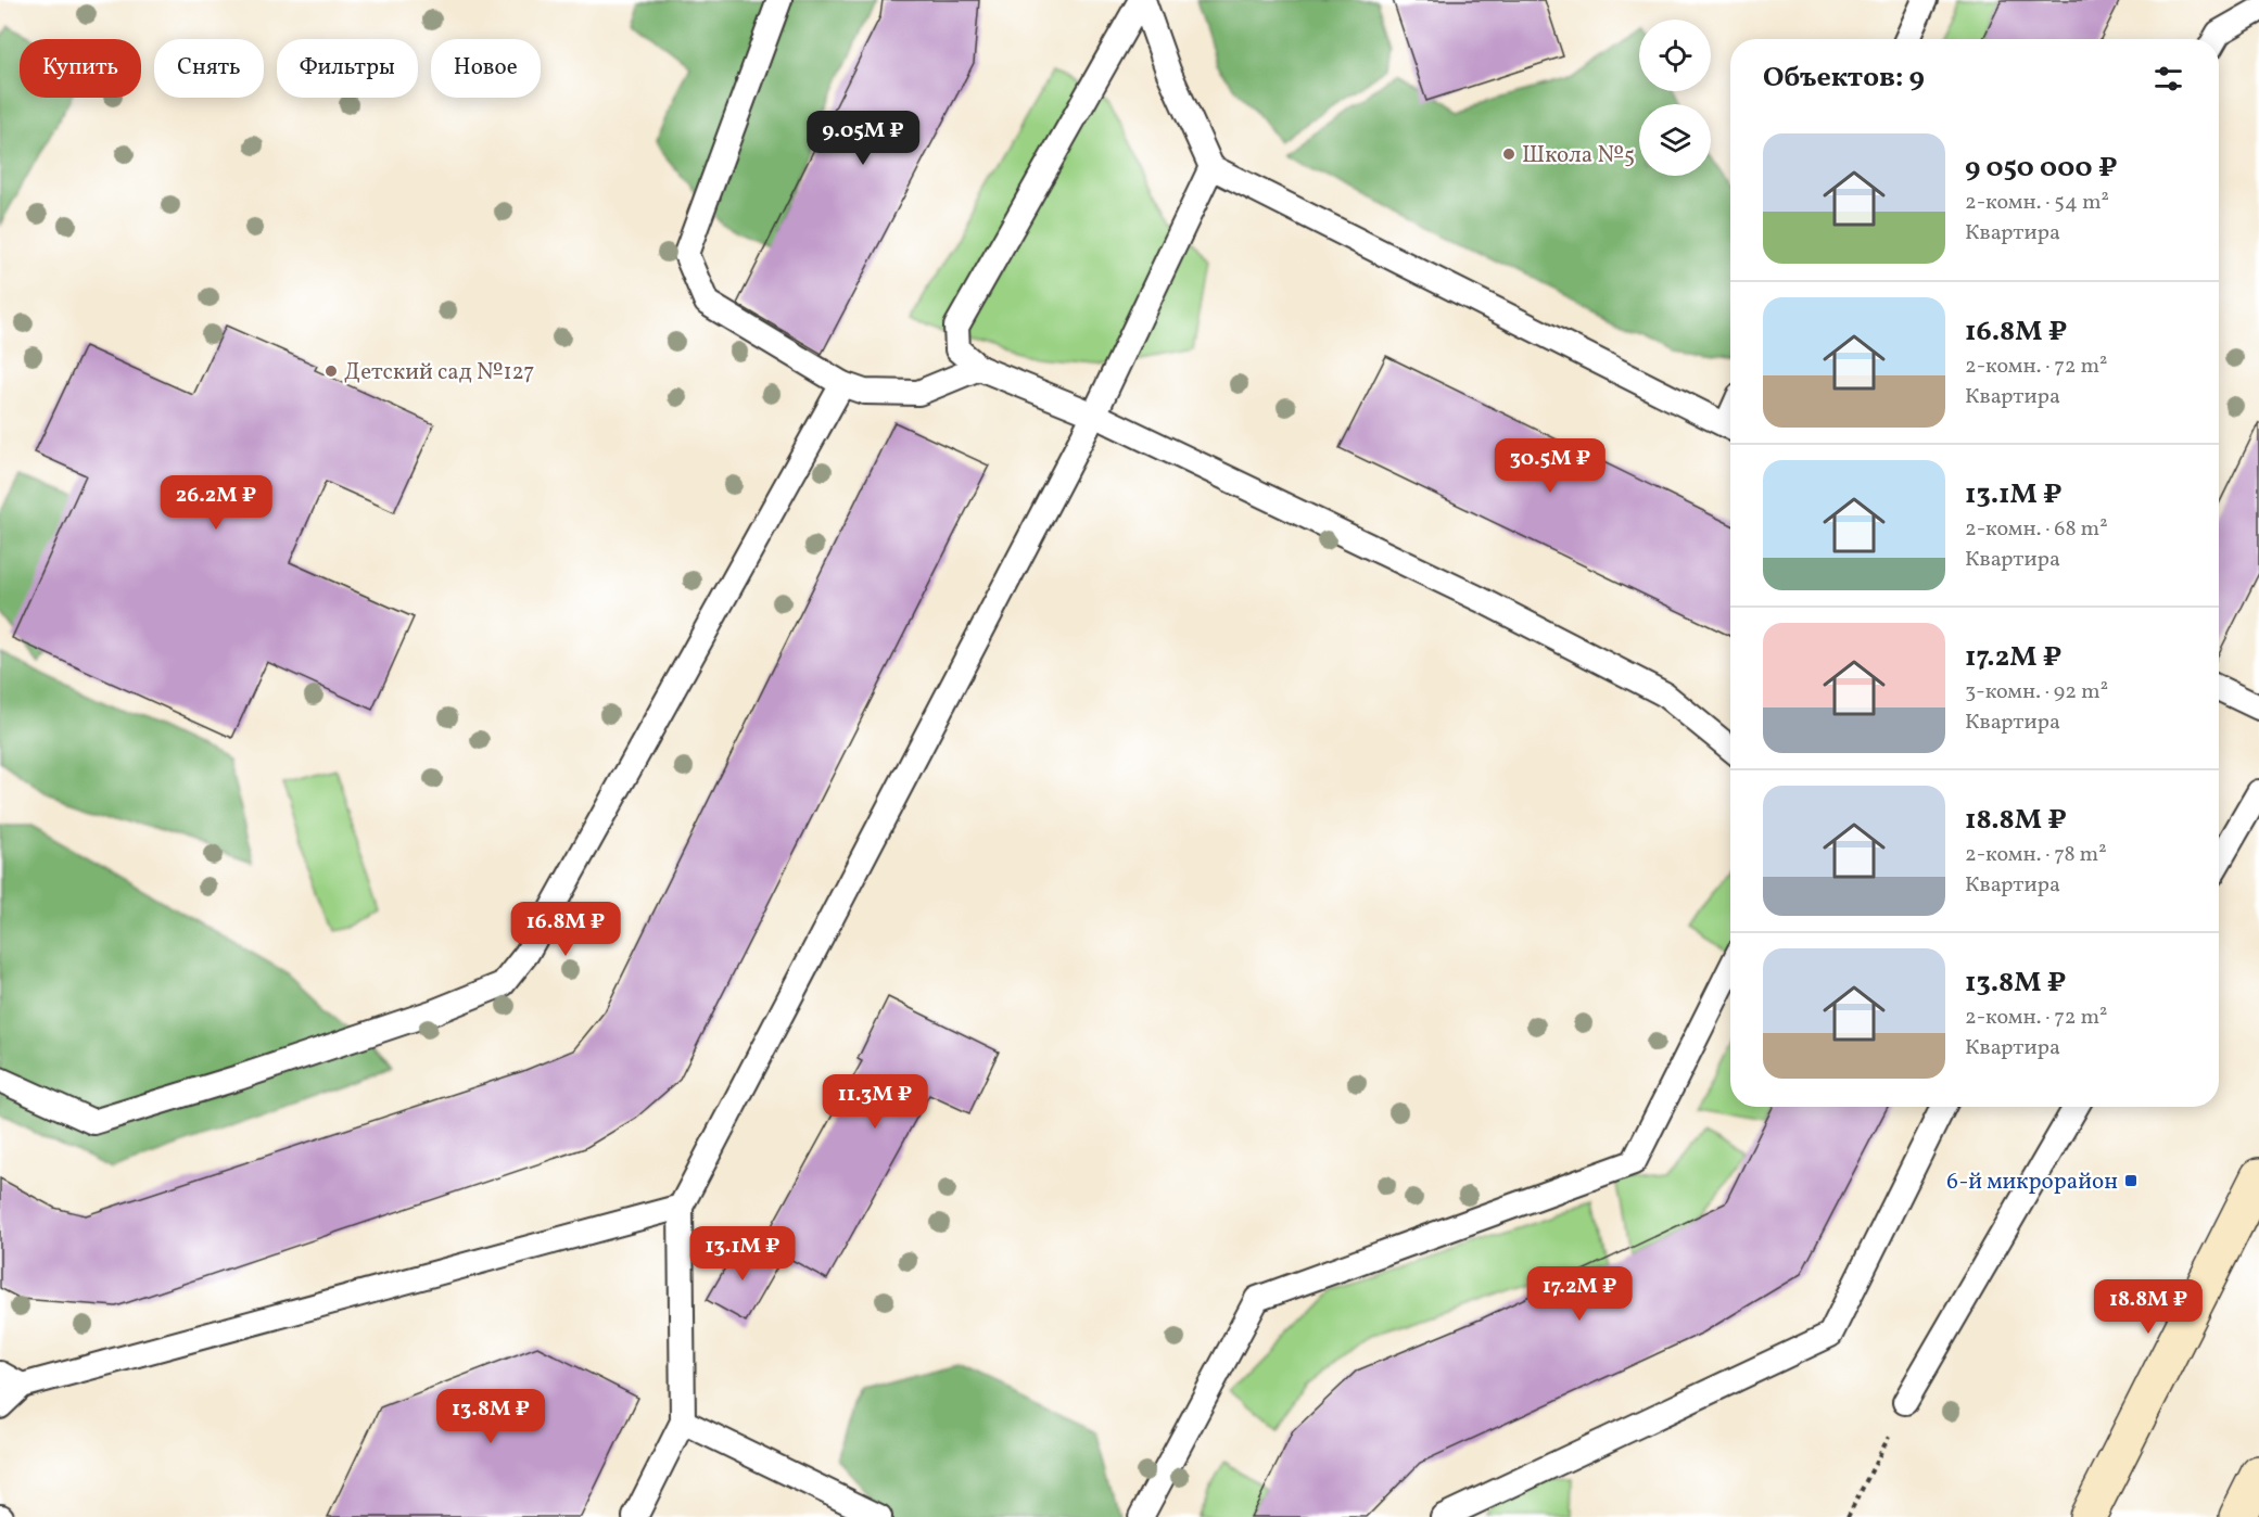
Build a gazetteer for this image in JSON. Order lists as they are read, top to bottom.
{
  "places": {
    "other": ["Школа №5", "Детский сад №127"],
    "transit": ["6-й микрорайон"]
  },
  "page": {
    "chip": [
      "Купить",
      "Снять",
      "Фильтры",
      "Новое"
    ],
    "heading": "Объектов: 9",
    "price": [
      "9.05M ₽",
      "30.5M ₽",
      "26.2M ₽",
      "16.8M ₽",
      "11.3M ₽",
      "13.1M ₽",
      "17.2M ₽",
      "18.8M ₽",
      "13.8M ₽"
    ],
    "list": [
      {
        "name": "9 050 000 ₽",
        "note": "2-комн. · 54 m² · Квартира"
      },
      {
        "name": "16.8M ₽",
        "note": "2-комн. · 72 m² · Квартира"
      },
      {
        "name": "13.1M ₽",
        "note": "2-комн. · 68 m² · Квартира"
      },
      {
        "name": "17.2M ₽",
        "note": "3-комн. · 92 m² · Квартира"
      },
      {
        "name": "18.8M ₽",
        "note": "2-комн. · 78 m² · Квартира"
      },
      {
        "name": "13.8M ₽",
        "note": "2-комн. · 72 m² · Квартира"
      }
    ]
  }
}
